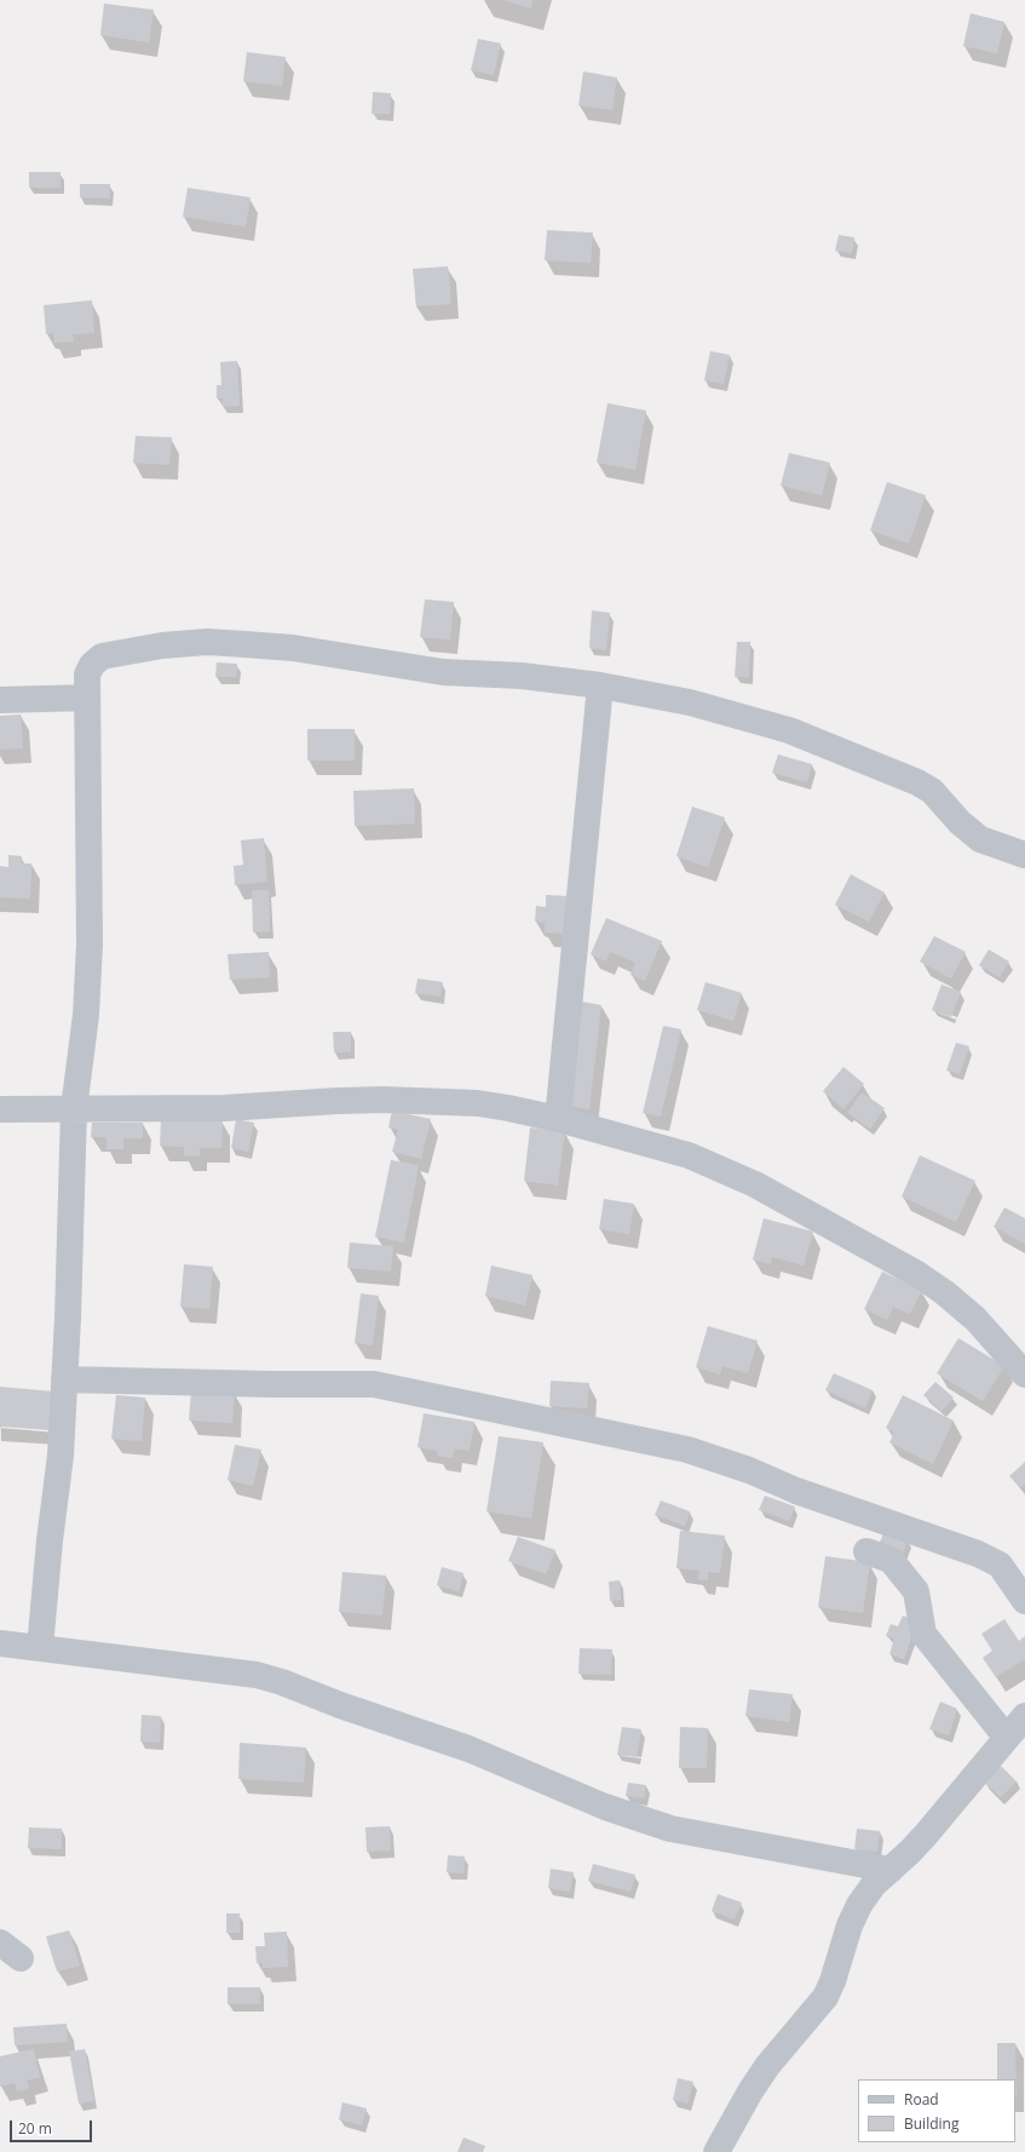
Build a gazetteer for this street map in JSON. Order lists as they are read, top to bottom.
{
  "legend": ["Road", "Building"],
  "scale_bar": "20 m"
}
